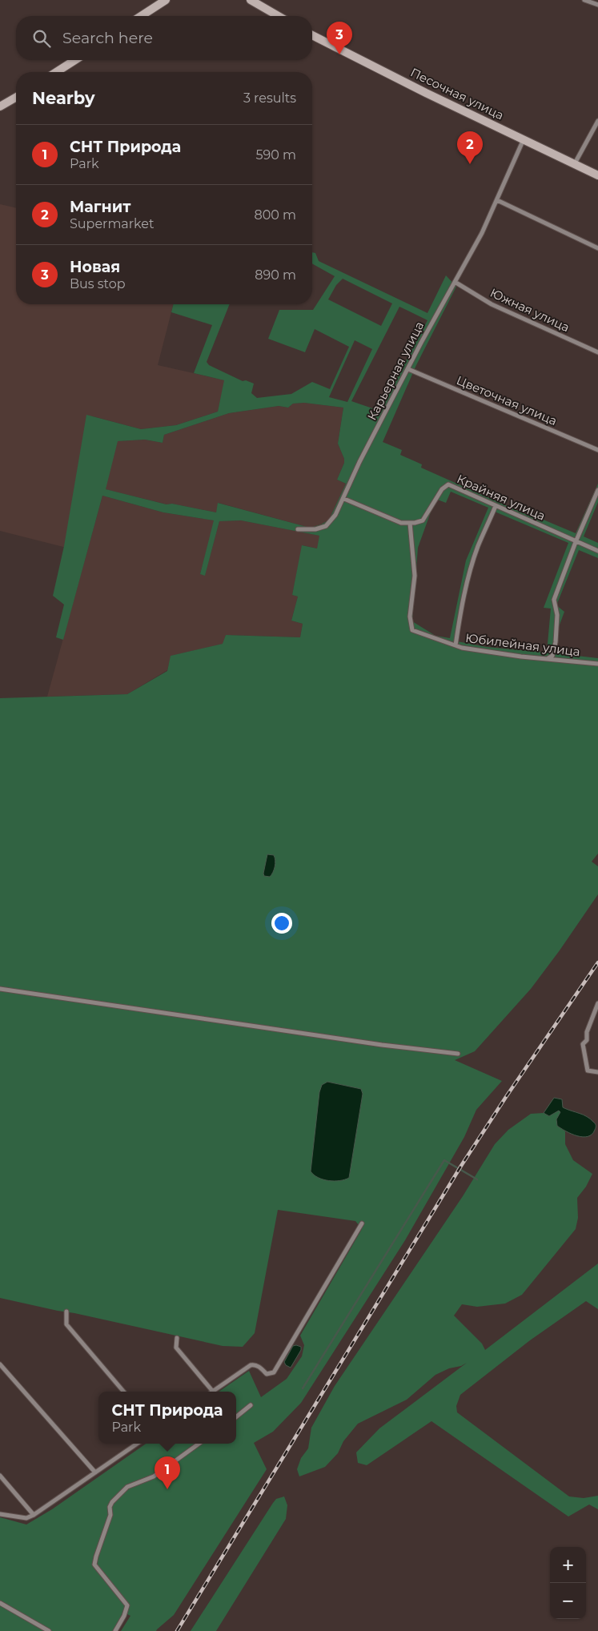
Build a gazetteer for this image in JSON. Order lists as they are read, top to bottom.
{
  "streets": {
    "street": [
      "Песочная улица",
      "Южная улица",
      "Карьерная улица",
      "Цветочная улица",
      "Крайняя улица",
      "Юбилейная улица"
    ]
  },
  "crossings": [
    ["Песочная улица", "Карьерная улица"],
    ["Южная улица", "Карьерная улица"],
    ["Карьерная улица", "Цветочная улица"],
    ["Крайняя улица", "Юбилейная улица"]
  ],
  "page": {
    "search": "Search here",
    "pins": ["3", "2", "1"],
    "heading": ["Nearby", "3 results"],
    "list": [
      {
        "mark": "1",
        "name": "СНТ Природа",
        "note": "Park",
        "value": "590 m"
      },
      {
        "mark": "2",
        "name": "Магнит",
        "note": "Supermarket",
        "value": "800 m"
      },
      {
        "mark": "3",
        "name": "Новая",
        "note": "Bus stop",
        "value": "890 m"
      }
    ],
    "popup": ["СНТ Природа", "Park"],
    "map_buttons": ["+", "−"]
  }
}
